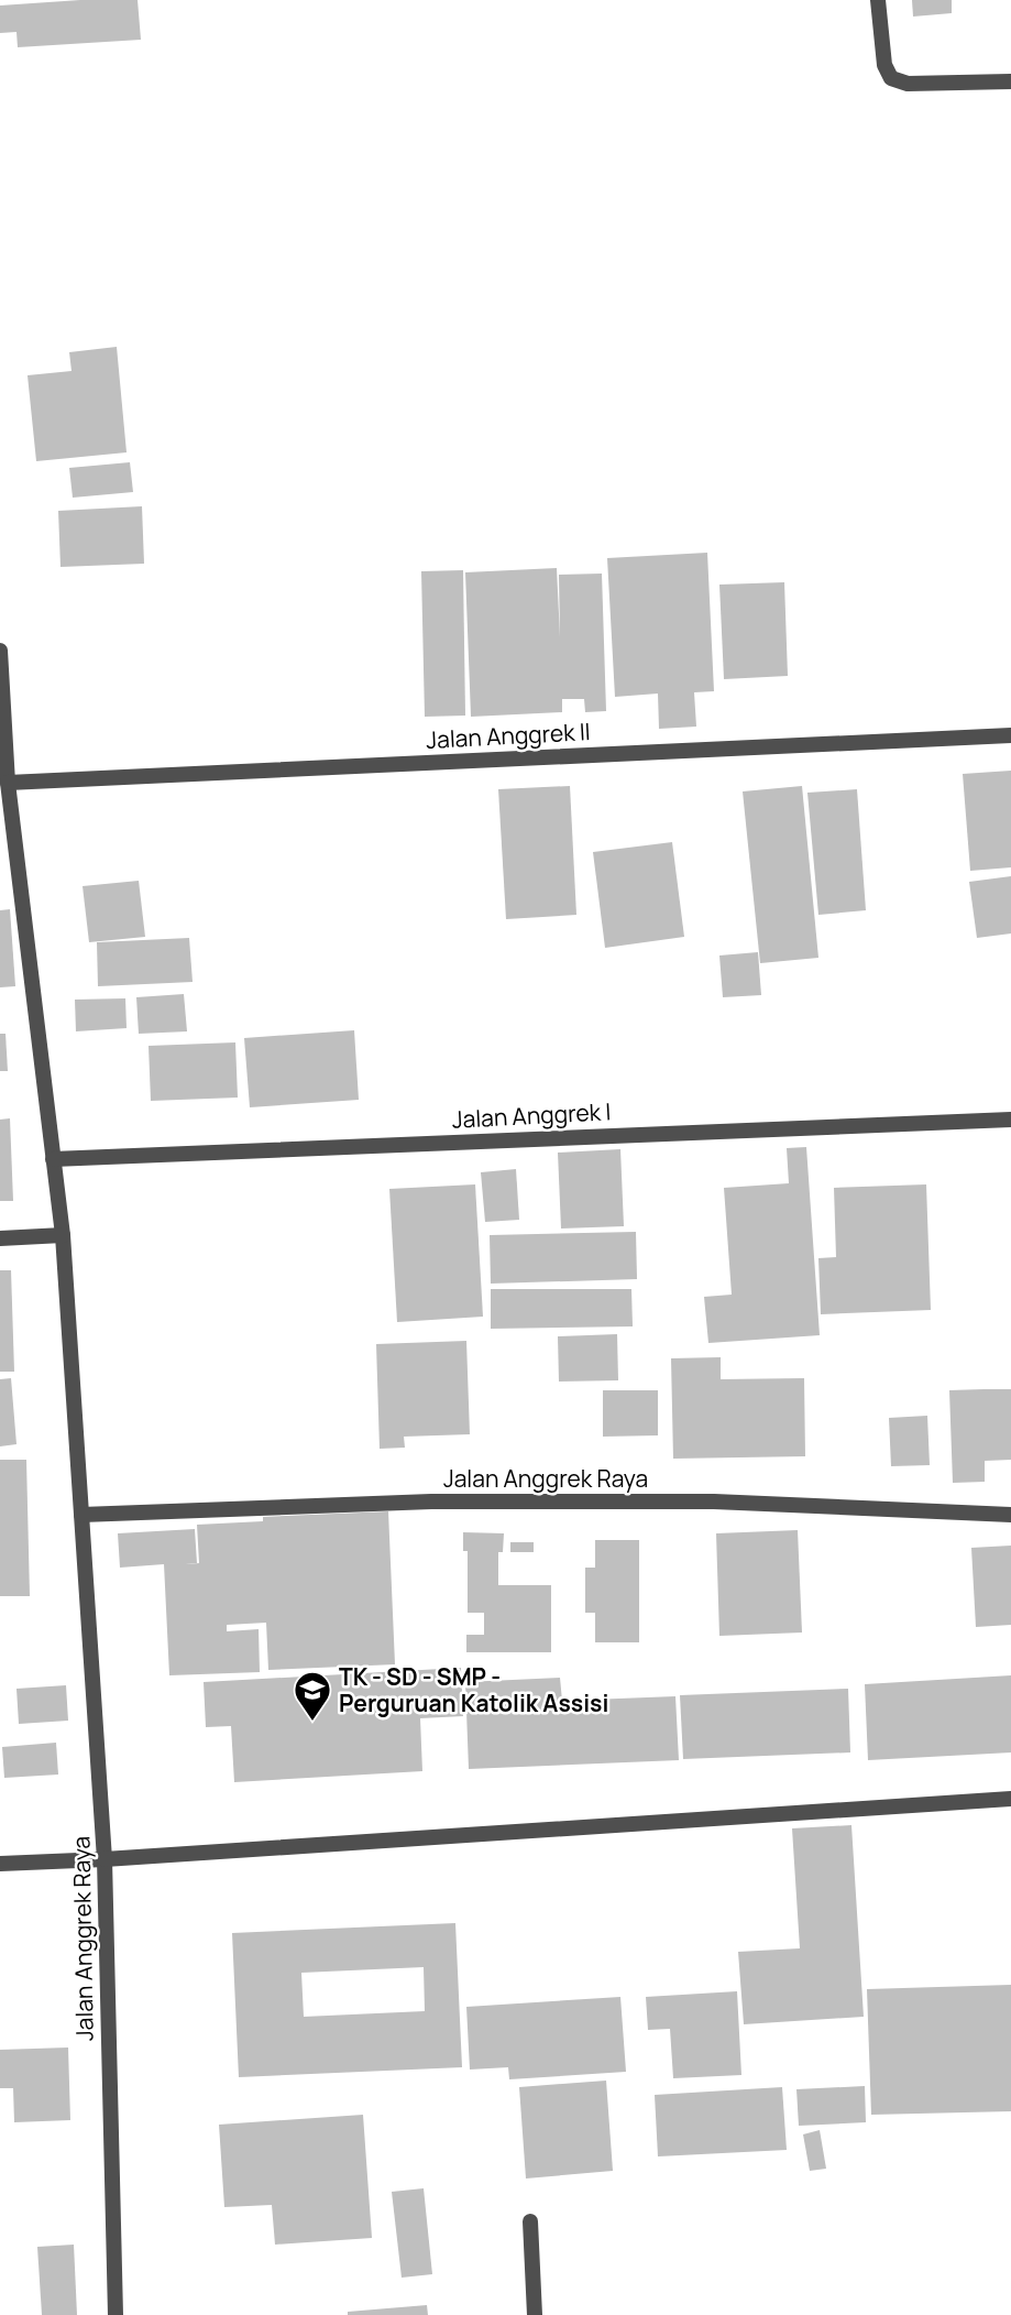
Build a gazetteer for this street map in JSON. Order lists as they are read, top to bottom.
{
  "streets": {
    "street": ["Jalan Anggrek II", "Jalan Anggrek I", "Jalan Anggrek Raya"]
  },
  "crossings": [
    ["Jalan Anggrek II", "Jalan Anggrek Raya"],
    ["Jalan Anggrek I", "Jalan Anggrek Raya"]
  ],
  "places": {
    "school or university": ["TK - SD - SMP - Perguruan Katolik Assisi"]
  }
}
